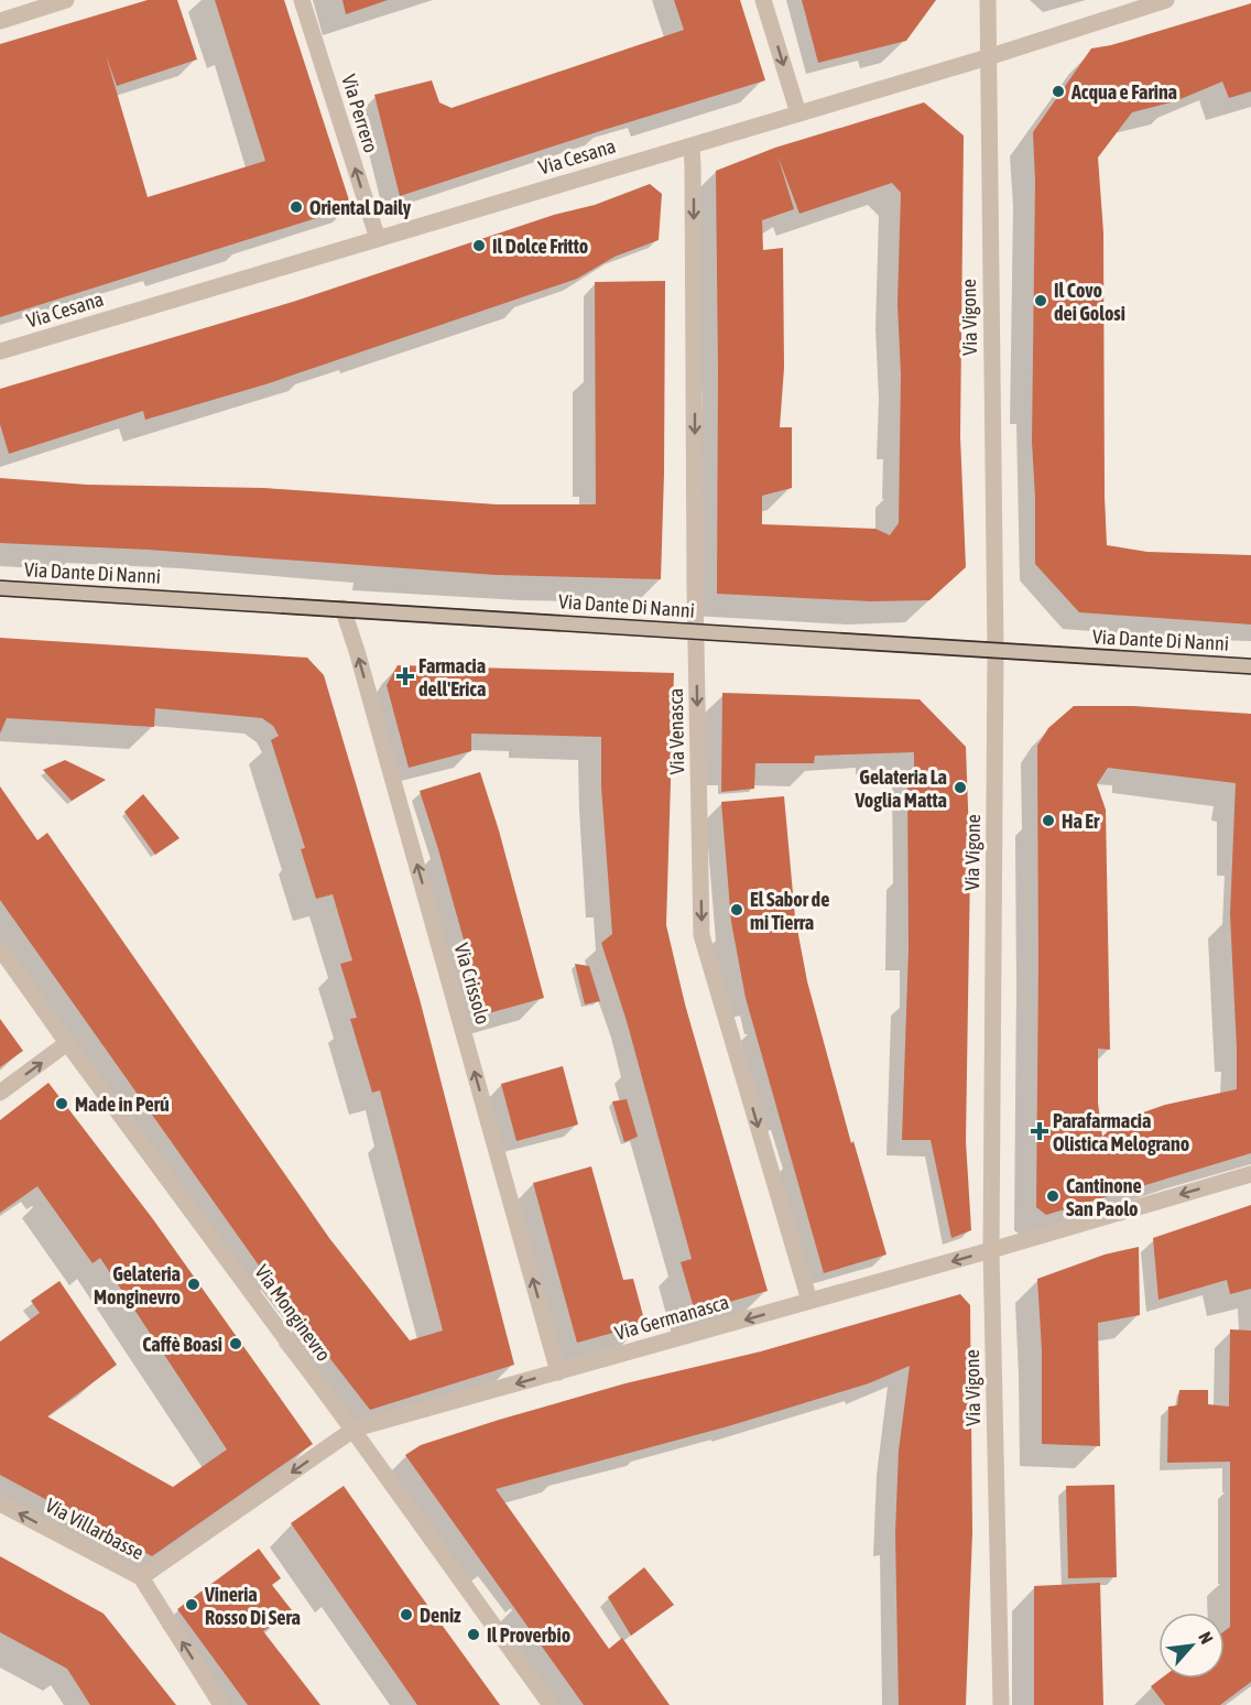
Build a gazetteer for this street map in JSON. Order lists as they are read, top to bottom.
{
  "streets": {
    "street": [
      "Via Perrero",
      "Via Cesana",
      "Via Vigone",
      "Via Dante Di Nanni",
      "Via Venasca",
      "Via Crissolo",
      "Via Monginevro",
      "Via Germanasca",
      "Via Villarbasse"
    ]
  },
  "crossings": [
    ["Via Perrero", "Via Cesana"],
    ["Via Cesana", "Via Vigone"],
    ["Via Cesana", "Via Venasca"],
    ["Via Vigone", "Via Dante Di Nanni"],
    ["Via Vigone", "Via Germanasca"],
    ["Via Dante Di Nanni", "Via Venasca"],
    ["Via Dante Di Nanni", "Via Crissolo"],
    ["Via Venasca", "Via Germanasca"],
    ["Via Crissolo", "Via Germanasca"],
    ["Via Monginevro", "Via Germanasca"],
    ["Via Germanasca", "Via Villarbasse"]
  ],
  "one_way": [
    "Via Perrero",
    "Via Venasca",
    "Via Crissolo",
    "Via Germanasca",
    "Via Villarbasse"
  ],
  "places": {
    "other": [
      "Acqua e Farina",
      "Oriental Daily",
      "Il Dolce Fritto",
      "Il Covo dei Golosi",
      "Gelateria La Voglia Matta",
      "Ha Er",
      "El Sabor de mi Tierra",
      "Made in Perú",
      "Cantinone San Paolo",
      "Gelateria Monginevro",
      "Caffè Boasi",
      "Vineria Rosso Di Sera",
      "Deniz",
      "Il Proverbio"
    ],
    "health": ["Farmacia dell'Erica", "Parafarmacia Olistica Melograno"]
  },
  "north": "top right"
}
